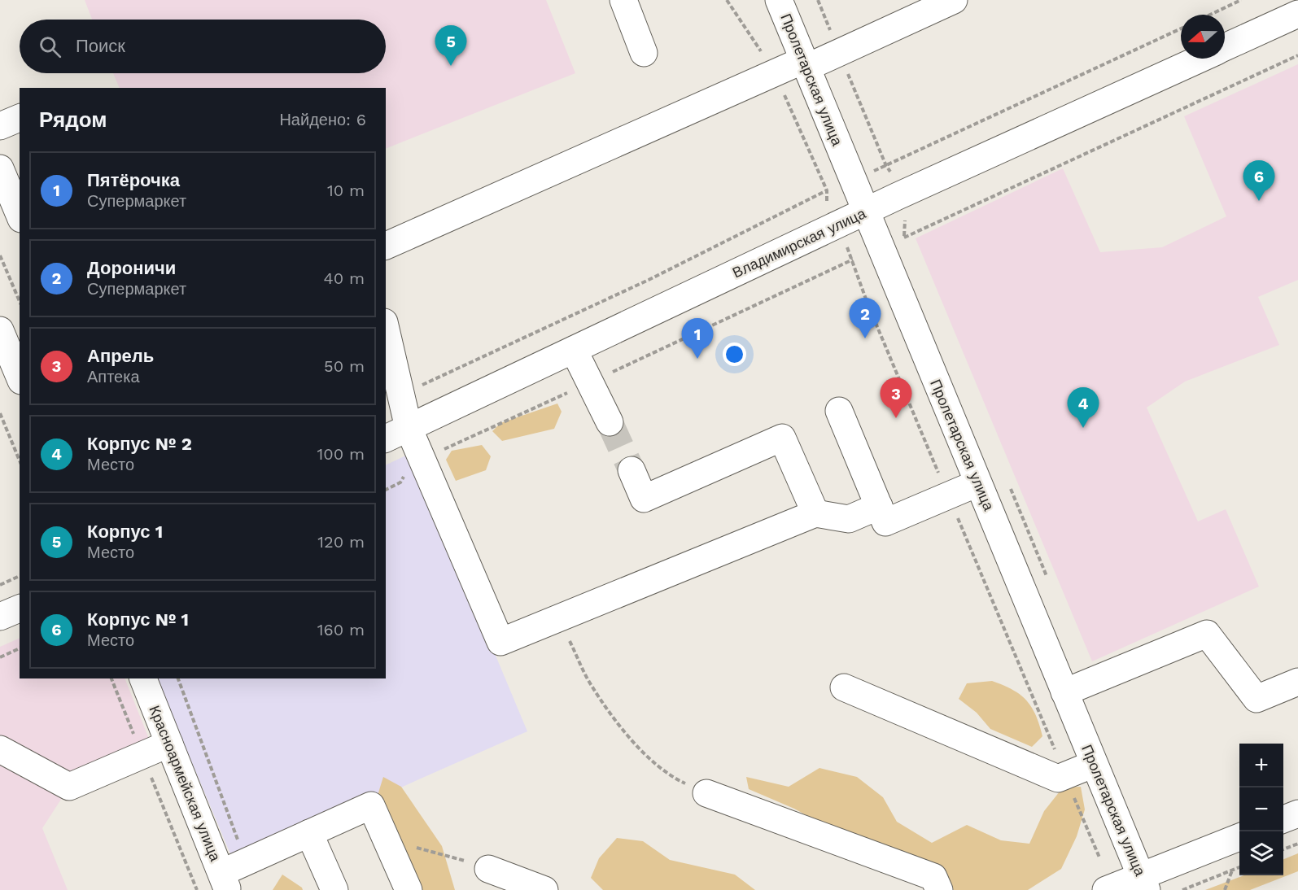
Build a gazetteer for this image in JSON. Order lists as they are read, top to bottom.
{
  "streets": {
    "street": ["Пролетарская улица", "Владимирская улица", "Красноармейская улица"]
  },
  "crossings": [
    ["Пролетарская улица", "Владимирская улица"]
  ],
  "north": "left",
  "page": {
    "search": "Поиск",
    "pins": [
      "5",
      "6",
      "2",
      "1",
      "3",
      "4"
    ],
    "heading": ["Рядом", "Найдено: 6"],
    "list": [
      {
        "mark": "1",
        "name": "Пятёрочка",
        "note": "Супермаркет",
        "value": "10 m"
      },
      {
        "mark": "2",
        "name": "Дороничи",
        "note": "Супермаркет",
        "value": "40 m"
      },
      {
        "mark": "3",
        "name": "Апрель",
        "note": "Аптека",
        "value": "50 m"
      },
      {
        "mark": "4",
        "name": "Корпус № 2",
        "note": "Место",
        "value": "100 m"
      },
      {
        "mark": "5",
        "name": "Корпус 1",
        "note": "Место",
        "value": "120 m"
      },
      {
        "mark": "6",
        "name": "Корпус № 1",
        "note": "Место",
        "value": "160 m"
      }
    ],
    "map_buttons": ["+", "−"]
  }
}
